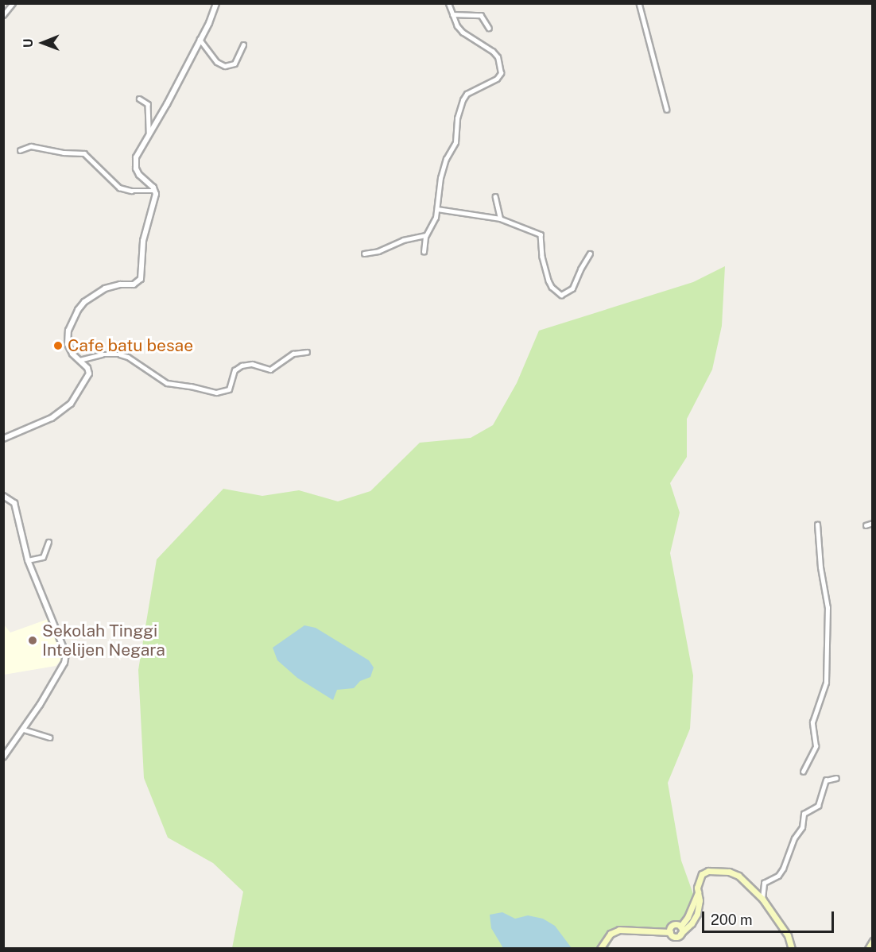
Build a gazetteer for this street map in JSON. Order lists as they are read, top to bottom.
{
  "places": ["Cafe batu besae", "Sekolah Tinggi Intelijen Negara"],
  "scale_bar": "200 m",
  "north": "left"
}
